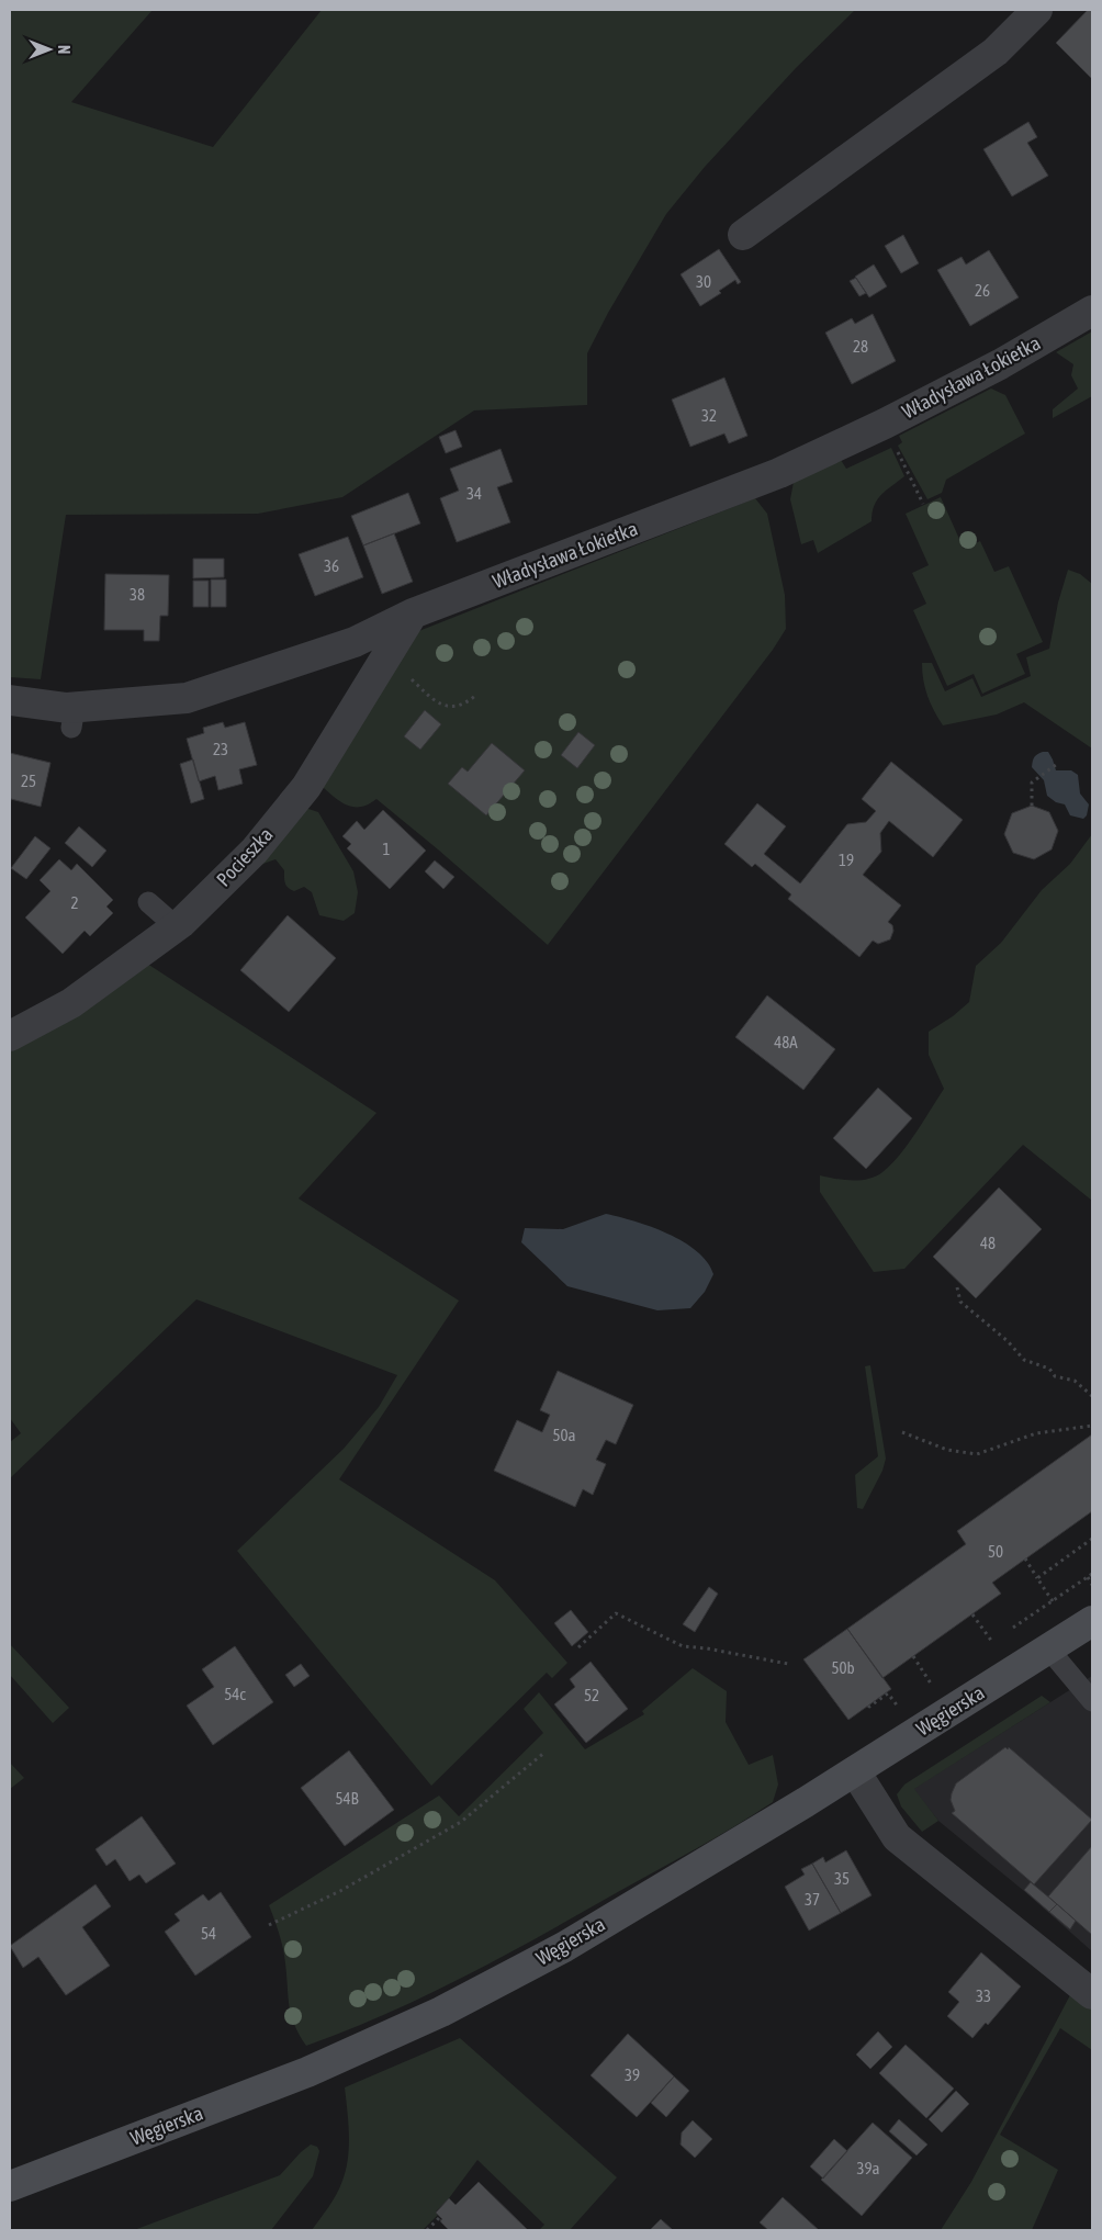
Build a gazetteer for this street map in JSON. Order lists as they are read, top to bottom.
{
  "streets": {
    "main road": ["Węgierska"],
    "street": ["Władysława Łokietka", "Pocieszka"]
  },
  "crossings": [
    ["Władysława Łokietka", "Pocieszka"]
  ],
  "house_numbers": [
    "30",
    "26",
    "28",
    "32",
    "34",
    "36",
    "38",
    "23",
    "25",
    "1",
    "19",
    "2",
    "48A",
    "48",
    "50a",
    "50",
    "50b",
    "54c",
    "52",
    "54B",
    "35",
    "37",
    "54",
    "33",
    "39",
    "39a"
  ],
  "north": "right"
}
